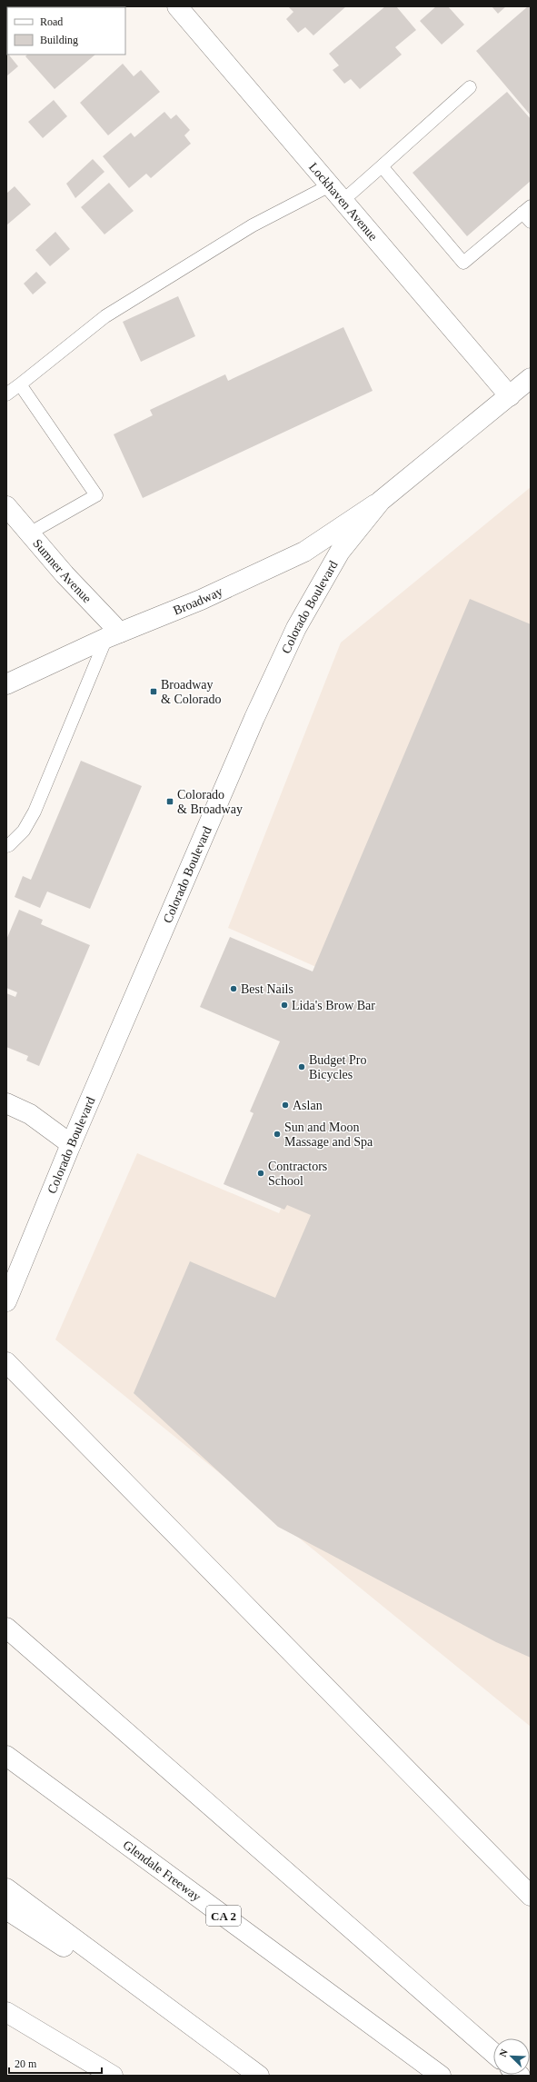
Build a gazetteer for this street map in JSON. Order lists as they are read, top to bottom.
{
  "streets": {
    "main road": [
      "Lockhaven Avenue",
      "Sumner Avenue",
      "Broadway",
      "Colorado Boulevard",
      "Glendale Freeway",
      "CA 2"
    ]
  },
  "crossings": [
    ["Lockhaven Avenue", "Colorado Boulevard"],
    ["Sumner Avenue", "Broadway"],
    ["Broadway", "Colorado Boulevard"]
  ],
  "places": {
    "transit": ["Broadway & Colorado", "Colorado & Broadway"],
    "other": [
      "Best Nails",
      "Lida's Brow Bar",
      "Budget Pro Bicycles",
      "Aslan",
      "Sun and Moon Massage and Spa",
      "Contractors School"
    ]
  },
  "legend": ["Road", "Building"],
  "scale_bar": "20 m",
  "north": "top left"
}
